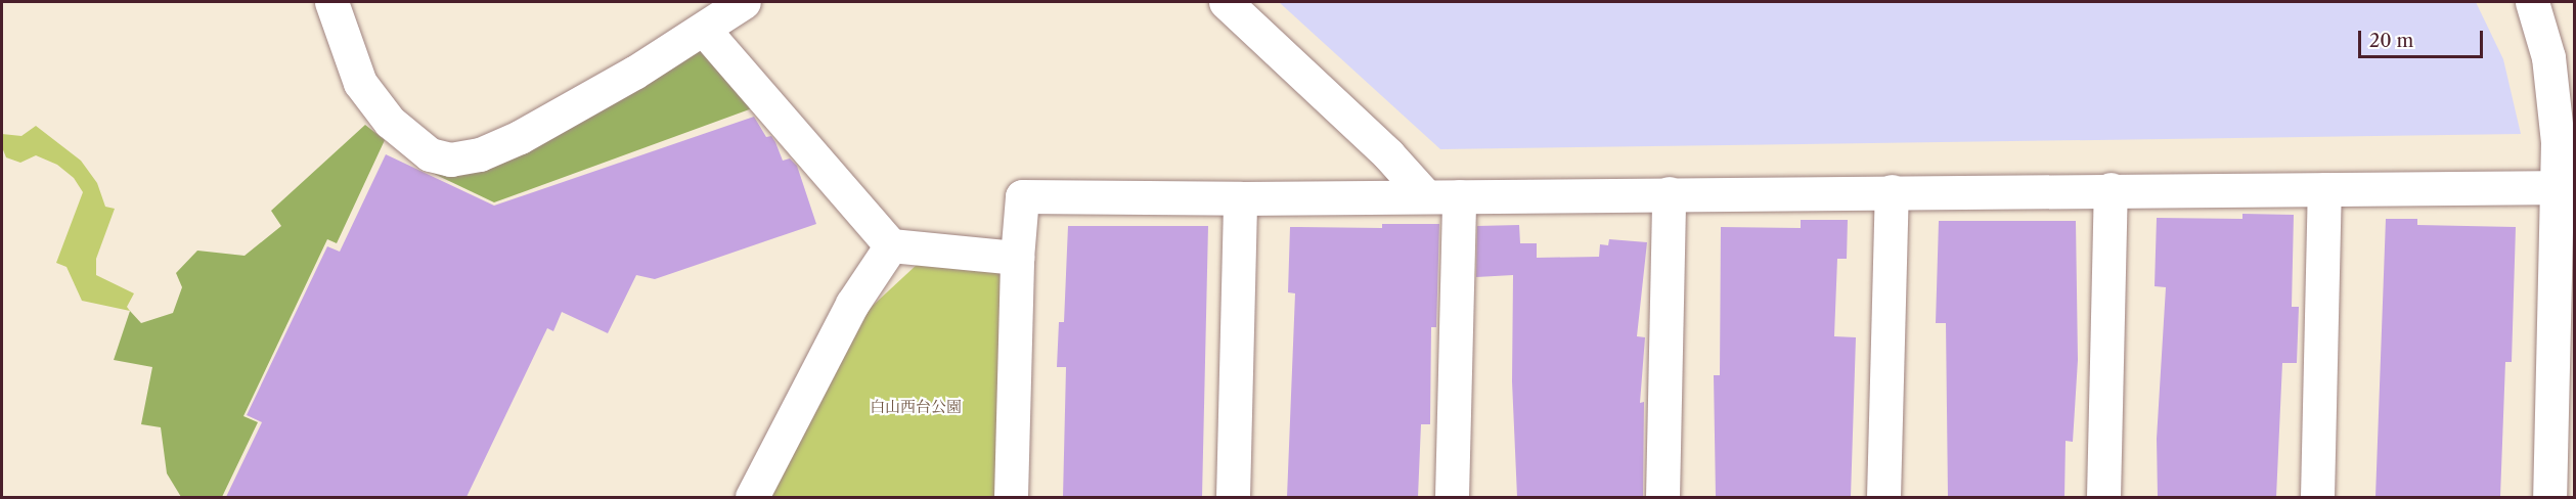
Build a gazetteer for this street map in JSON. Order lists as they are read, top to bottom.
{
  "parks": ["白山西台公園"],
  "scale_bar": "20 m"
}
